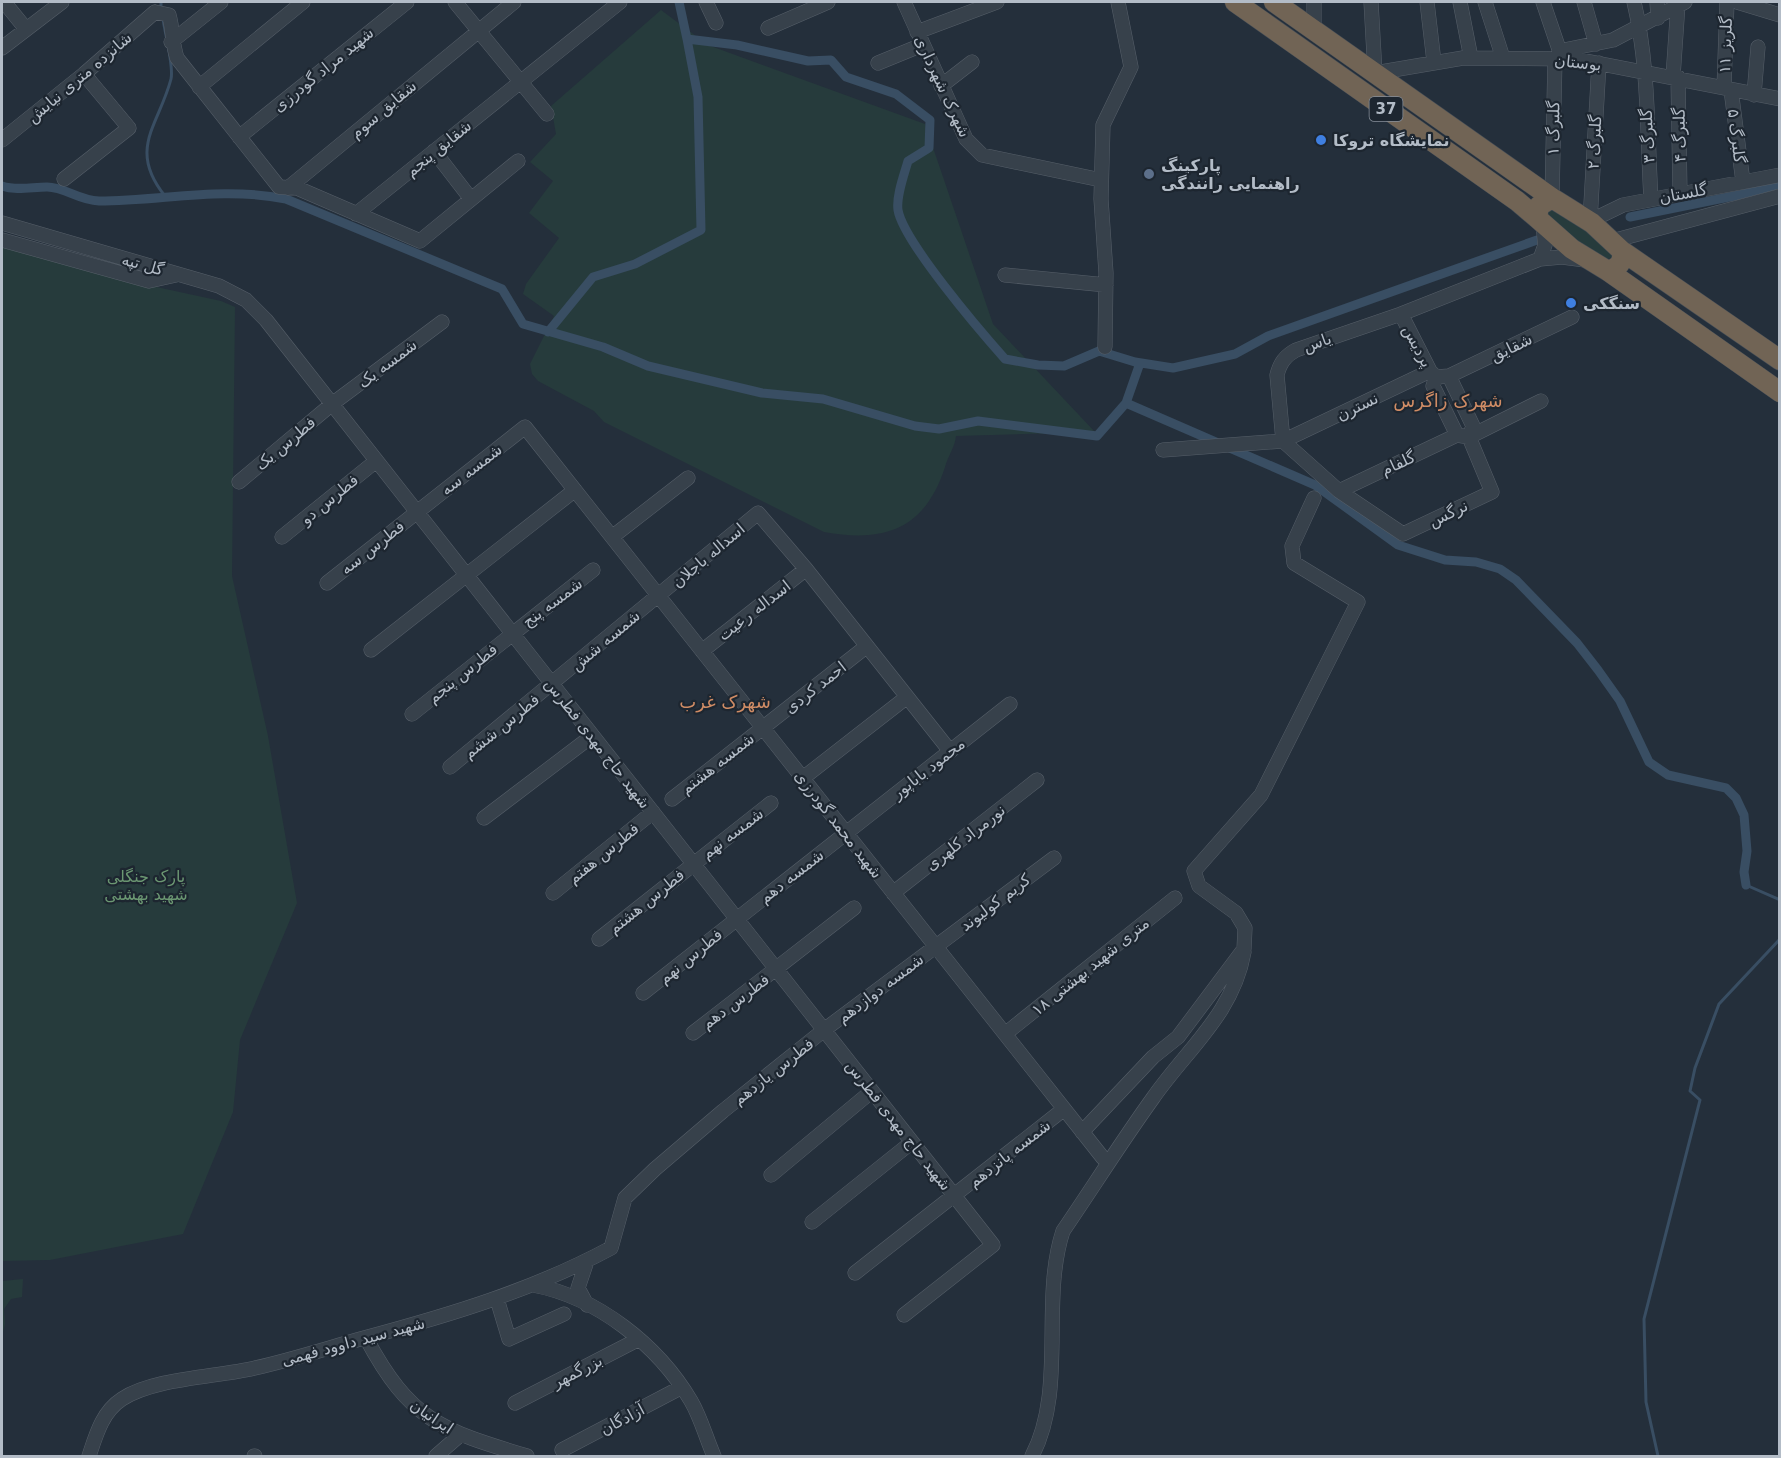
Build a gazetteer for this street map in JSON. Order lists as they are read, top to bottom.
{
  "streets": {
    "highway": ["37"],
    "street": [
      "گلریز ۱۱",
      "بوستان",
      "شهید مراد گودرزی",
      "شانزده متری نیایش",
      "شهرک شهرداری",
      "شقایق سوم",
      "گلبرگ ۱",
      "گلبرگ ۴",
      "گلبرگ ۳",
      "گلبرگ ۵",
      "گلبرگ ۲",
      "شقایق پنجم",
      "گلستان",
      "گل تپه",
      "یاس",
      "پردیس",
      "شقایق",
      "شمسه یک",
      "نسترن",
      "فطرس یک",
      "گلفام",
      "شمسه سه",
      "فطرس دو",
      "نرگس",
      "فطرس سه",
      "اسداله باجلان",
      "شمسه پنج",
      "اسداله رعیت",
      "شمسه شش",
      "فطرس پنجم",
      "احمد کردی",
      "فطرس ششم",
      "شهید حاج مهدی فطرس",
      "شمسه هشتم",
      "محمود باباپور",
      "شهید محمد گودرزی",
      "شمسه نهم",
      "نورمراد کلهری",
      "فطرس هفتم",
      "شمسه دهم",
      "فطرس هشتم",
      "کریم کولیوند",
      "فطرس نهم",
      "۱۸ متری شهید بهشتی",
      "شمسه دوازدهم",
      "فطرس دهم",
      "فطرس یازدهم",
      "شمسه پانزدهم",
      "شهید سید داوود فهمی",
      "بزرگمهر",
      "ایرانیان",
      "آزادگان"
    ]
  },
  "crossings": [
    ["گلریز ۱۱", "بوستان"],
    ["گلریز ۱۱", "گلبرگ ۵"],
    ["بوستان", "37"],
    ["بوستان", "گلبرگ ۱"],
    ["بوستان", "گلبرگ ۴"],
    ["بوستان", "گلبرگ ۳"],
    ["بوستان", "گلبرگ ۵"],
    ["بوستان", "گلبرگ ۲"],
    ["37", "گلبرگ ۱"],
    ["37", "گلبرگ ۲"],
    ["37", "گلستان"],
    ["37", "یاس"],
    ["گلبرگ ۴", "گلستان"],
    ["گلبرگ ۳", "گلستان"],
    ["گلبرگ ۵", "گلستان"],
    ["گلبرگ ۲", "گلستان"],
    ["گل تپه", "شهید حاج مهدی فطرس"],
    ["یاس", "پردیس"],
    ["یاس", "نسترن"],
    ["پردیس", "شقایق"],
    ["پردیس", "نسترن"],
    ["پردیس", "گلفام"],
    ["پردیس", "نرگس"],
    ["شقایق", "نسترن"],
    ["شمسه یک", "فطرس یک"],
    ["شمسه یک", "شهید حاج مهدی فطرس"],
    ["فطرس یک", "شهید حاج مهدی فطرس"],
    ["گلفام", "نرگس"],
    ["شمسه سه", "فطرس سه"],
    ["شمسه سه", "شهید حاج مهدی فطرس"],
    ["شمسه سه", "شهید محمد گودرزی"],
    ["فطرس دو", "شهید حاج مهدی فطرس"],
    ["فطرس سه", "شهید حاج مهدی فطرس"],
    ["اسداله باجلان", "اسداله رعیت"],
    ["اسداله باجلان", "شمسه شش"],
    ["اسداله باجلان", "شهید محمد گودرزی"],
    ["شمسه پنج", "فطرس پنجم"],
    ["شمسه پنج", "شهید حاج مهدی فطرس"],
    ["اسداله رعیت", "شهید محمد گودرزی"],
    ["شمسه شش", "فطرس ششم"],
    ["شمسه شش", "شهید حاج مهدی فطرس"],
    ["شمسه شش", "شهید محمد گودرزی"],
    ["فطرس پنجم", "شهید حاج مهدی فطرس"],
    ["احمد کردی", "شمسه هشتم"],
    ["احمد کردی", "شهید محمد گودرزی"],
    ["فطرس ششم", "شهید حاج مهدی فطرس"],
    ["شهید حاج مهدی فطرس", "شمسه نهم"],
    ["شهید حاج مهدی فطرس", "فطرس هفتم"],
    ["شهید حاج مهدی فطرس", "شمسه دهم"],
    ["شهید حاج مهدی فطرس", "فطرس هشتم"],
    ["شهید حاج مهدی فطرس", "فطرس نهم"],
    ["شهید حاج مهدی فطرس", "شمسه دوازدهم"],
    ["شهید حاج مهدی فطرس", "فطرس دهم"],
    ["شهید حاج مهدی فطرس", "فطرس یازدهم"],
    ["شهید حاج مهدی فطرس", "شمسه پانزدهم"],
    ["شمسه هشتم", "شهید محمد گودرزی"],
    ["محمود باباپور", "شهید محمد گودرزی"],
    ["محمود باباپور", "شمسه دهم"],
    ["شهید محمد گودرزی", "نورمراد کلهری"],
    ["شهید محمد گودرزی", "شمسه دهم"],
    ["شهید محمد گودرزی", "کریم کولیوند"],
    ["شهید محمد گودرزی", "۱۸ متری شهید بهشتی"],
    ["شهید محمد گودرزی", "شمسه دوازدهم"],
    ["شهید محمد گودرزی", "شمسه پانزدهم"],
    ["شمسه نهم", "فطرس هشتم"],
    ["شمسه دهم", "فطرس نهم"],
    ["کریم کولیوند", "شمسه دوازدهم"],
    ["شمسه دوازدهم", "فطرس یازدهم"],
    ["فطرس یازدهم", "شهید سید داوود فهمی"],
    ["شهید سید داوود فهمی", "ایرانیان"]
  ],
  "districts": ["شهرک زاگرس", "شهرک غرب"],
  "parks": ["پارک جنگلی شهید بهشتی"],
  "places": ["نمایشگاه تروکا", "پارکینگ راهنمایی رانندگی", "سنگکی"]
}
